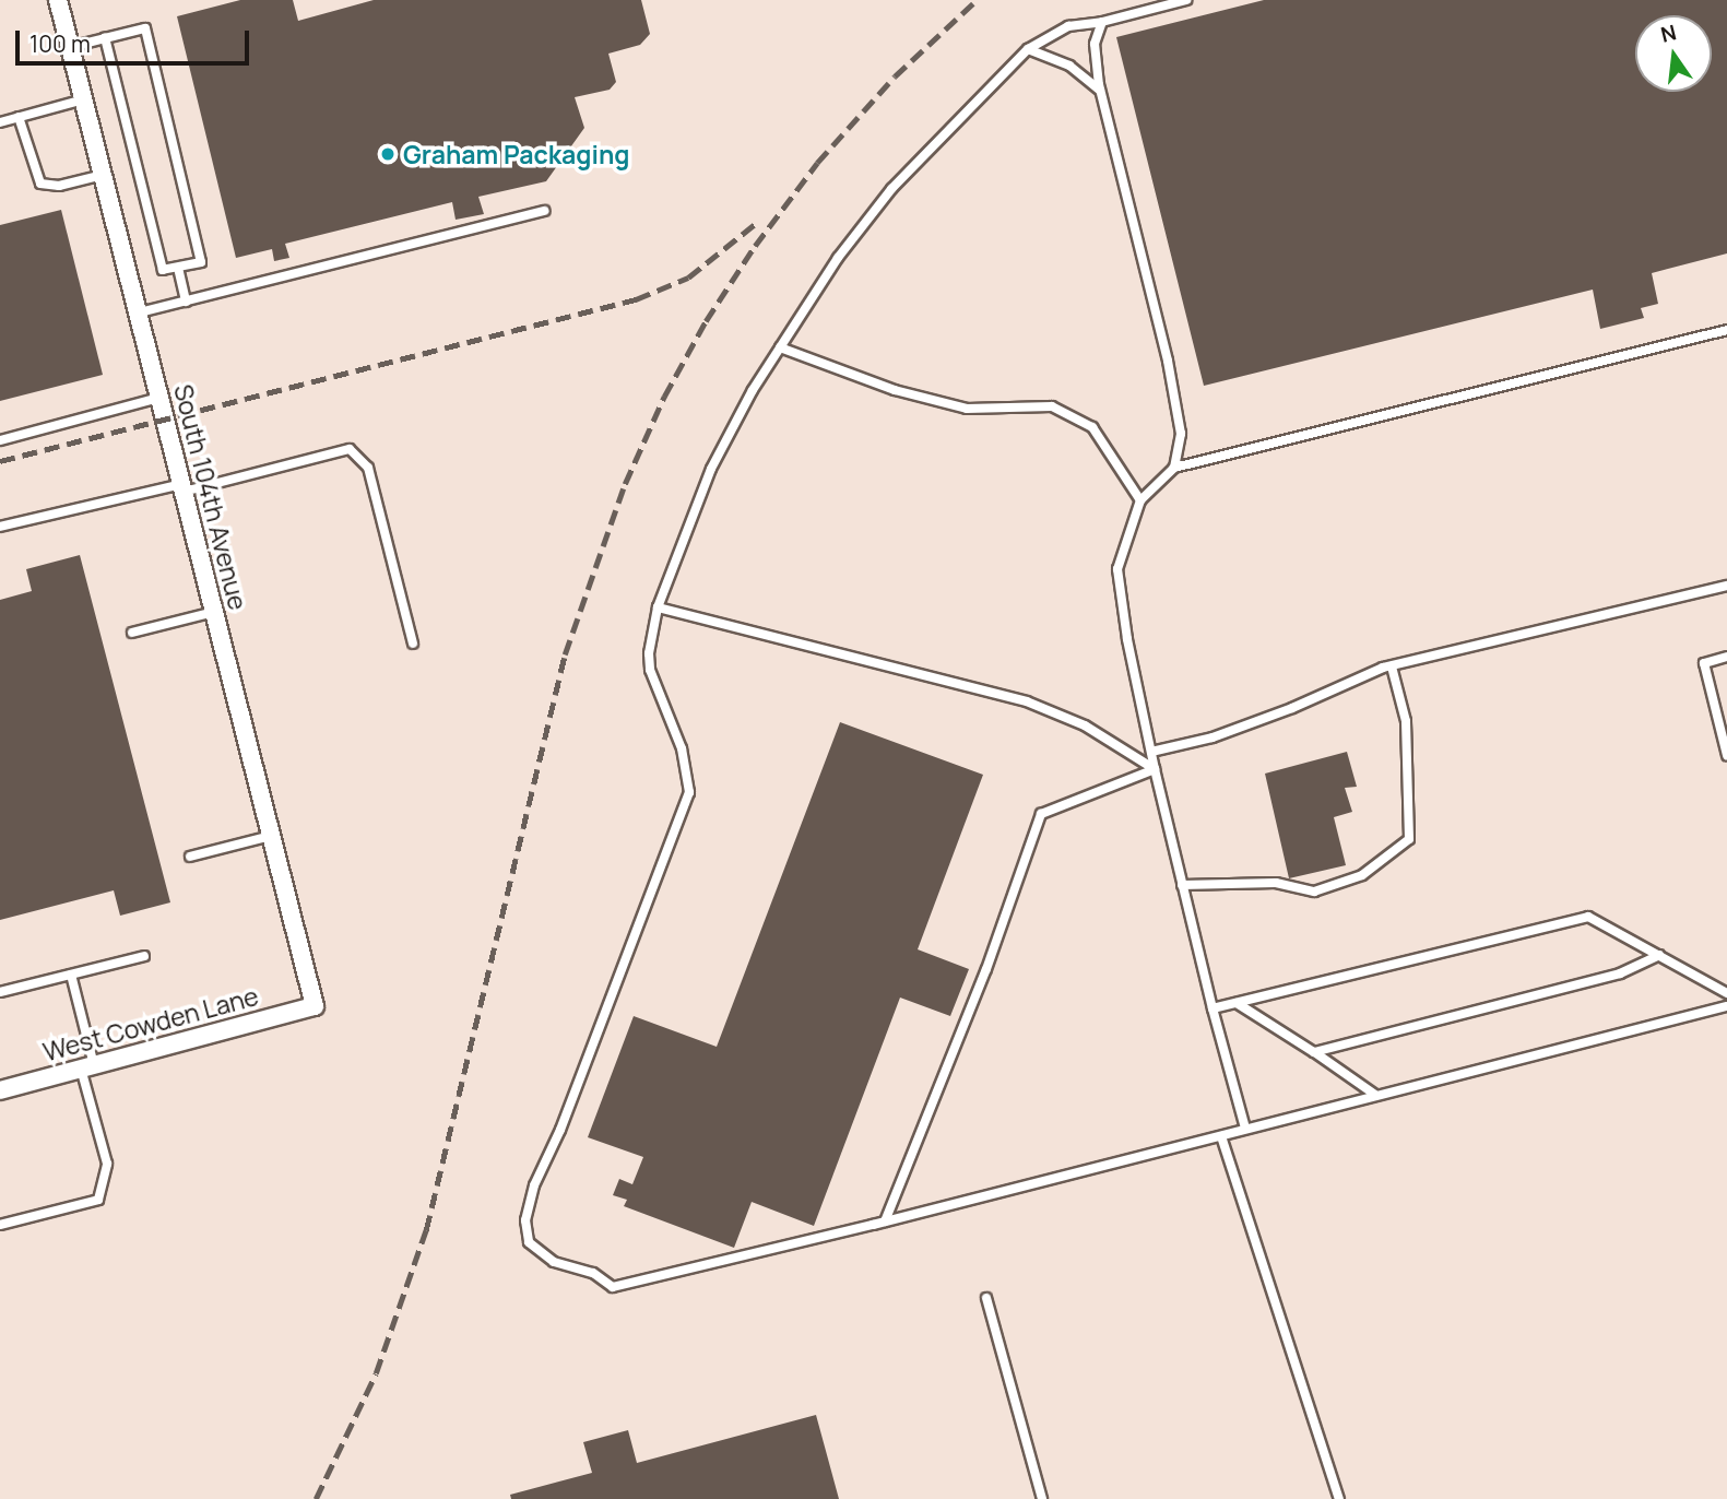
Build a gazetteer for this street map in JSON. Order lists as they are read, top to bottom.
{
  "streets": {
    "street": ["South 104th Avenue", "West Cowden Lane"]
  },
  "crossings": [
    ["South 104th Avenue", "West Cowden Lane"]
  ],
  "places": ["Graham Packaging"],
  "scale_bar": "100 m",
  "north": "top"
}
